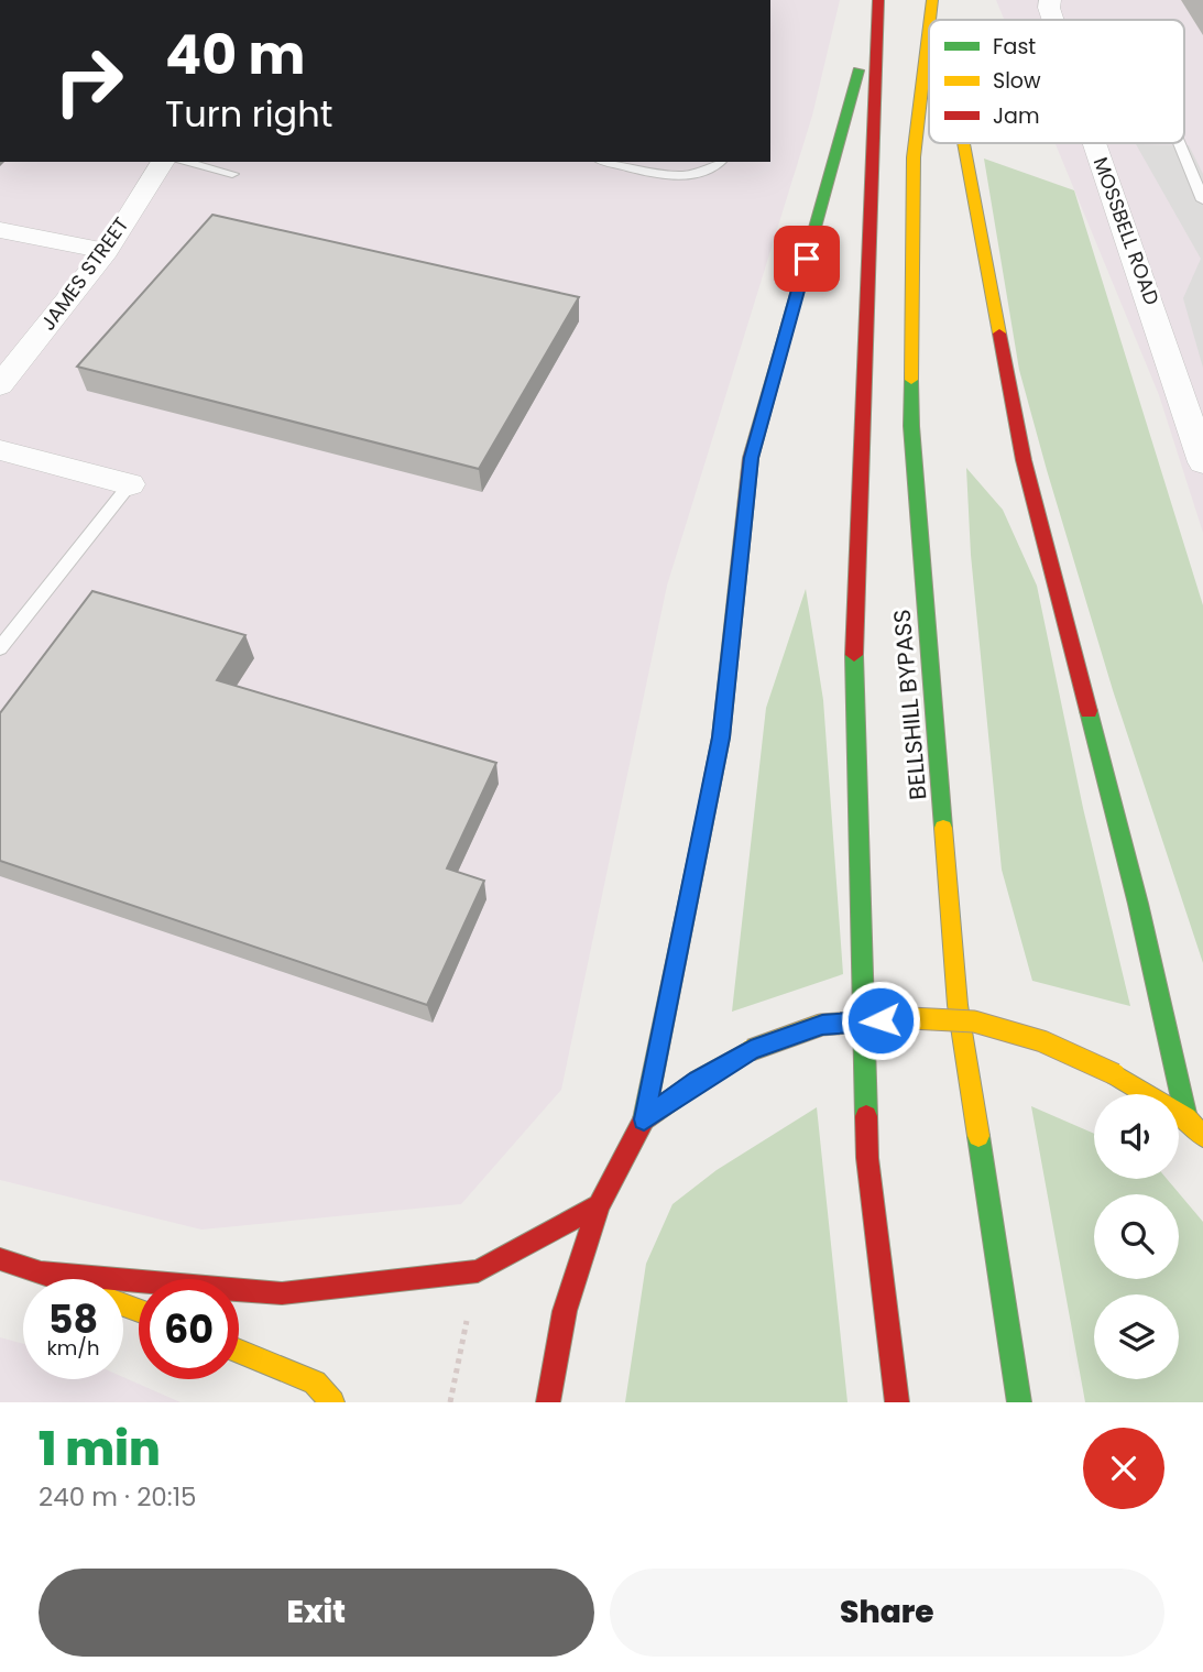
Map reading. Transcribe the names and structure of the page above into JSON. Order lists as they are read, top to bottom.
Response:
{
  "streets": {
    "main road": ["BELLSHILL BYPASS"],
    "street": ["MOSSBELL ROAD", "JAMES STREET"]
  },
  "legend": ["Fast", "Slow", "Jam"],
  "page": {
    "turn": ["40 m", "Turn right"],
    "speed": "58 km/h",
    "limit": "60",
    "heading": ["1 min", "240 m · 20:15"],
    "buttons": ["Exit", "Share"]
  }
}
